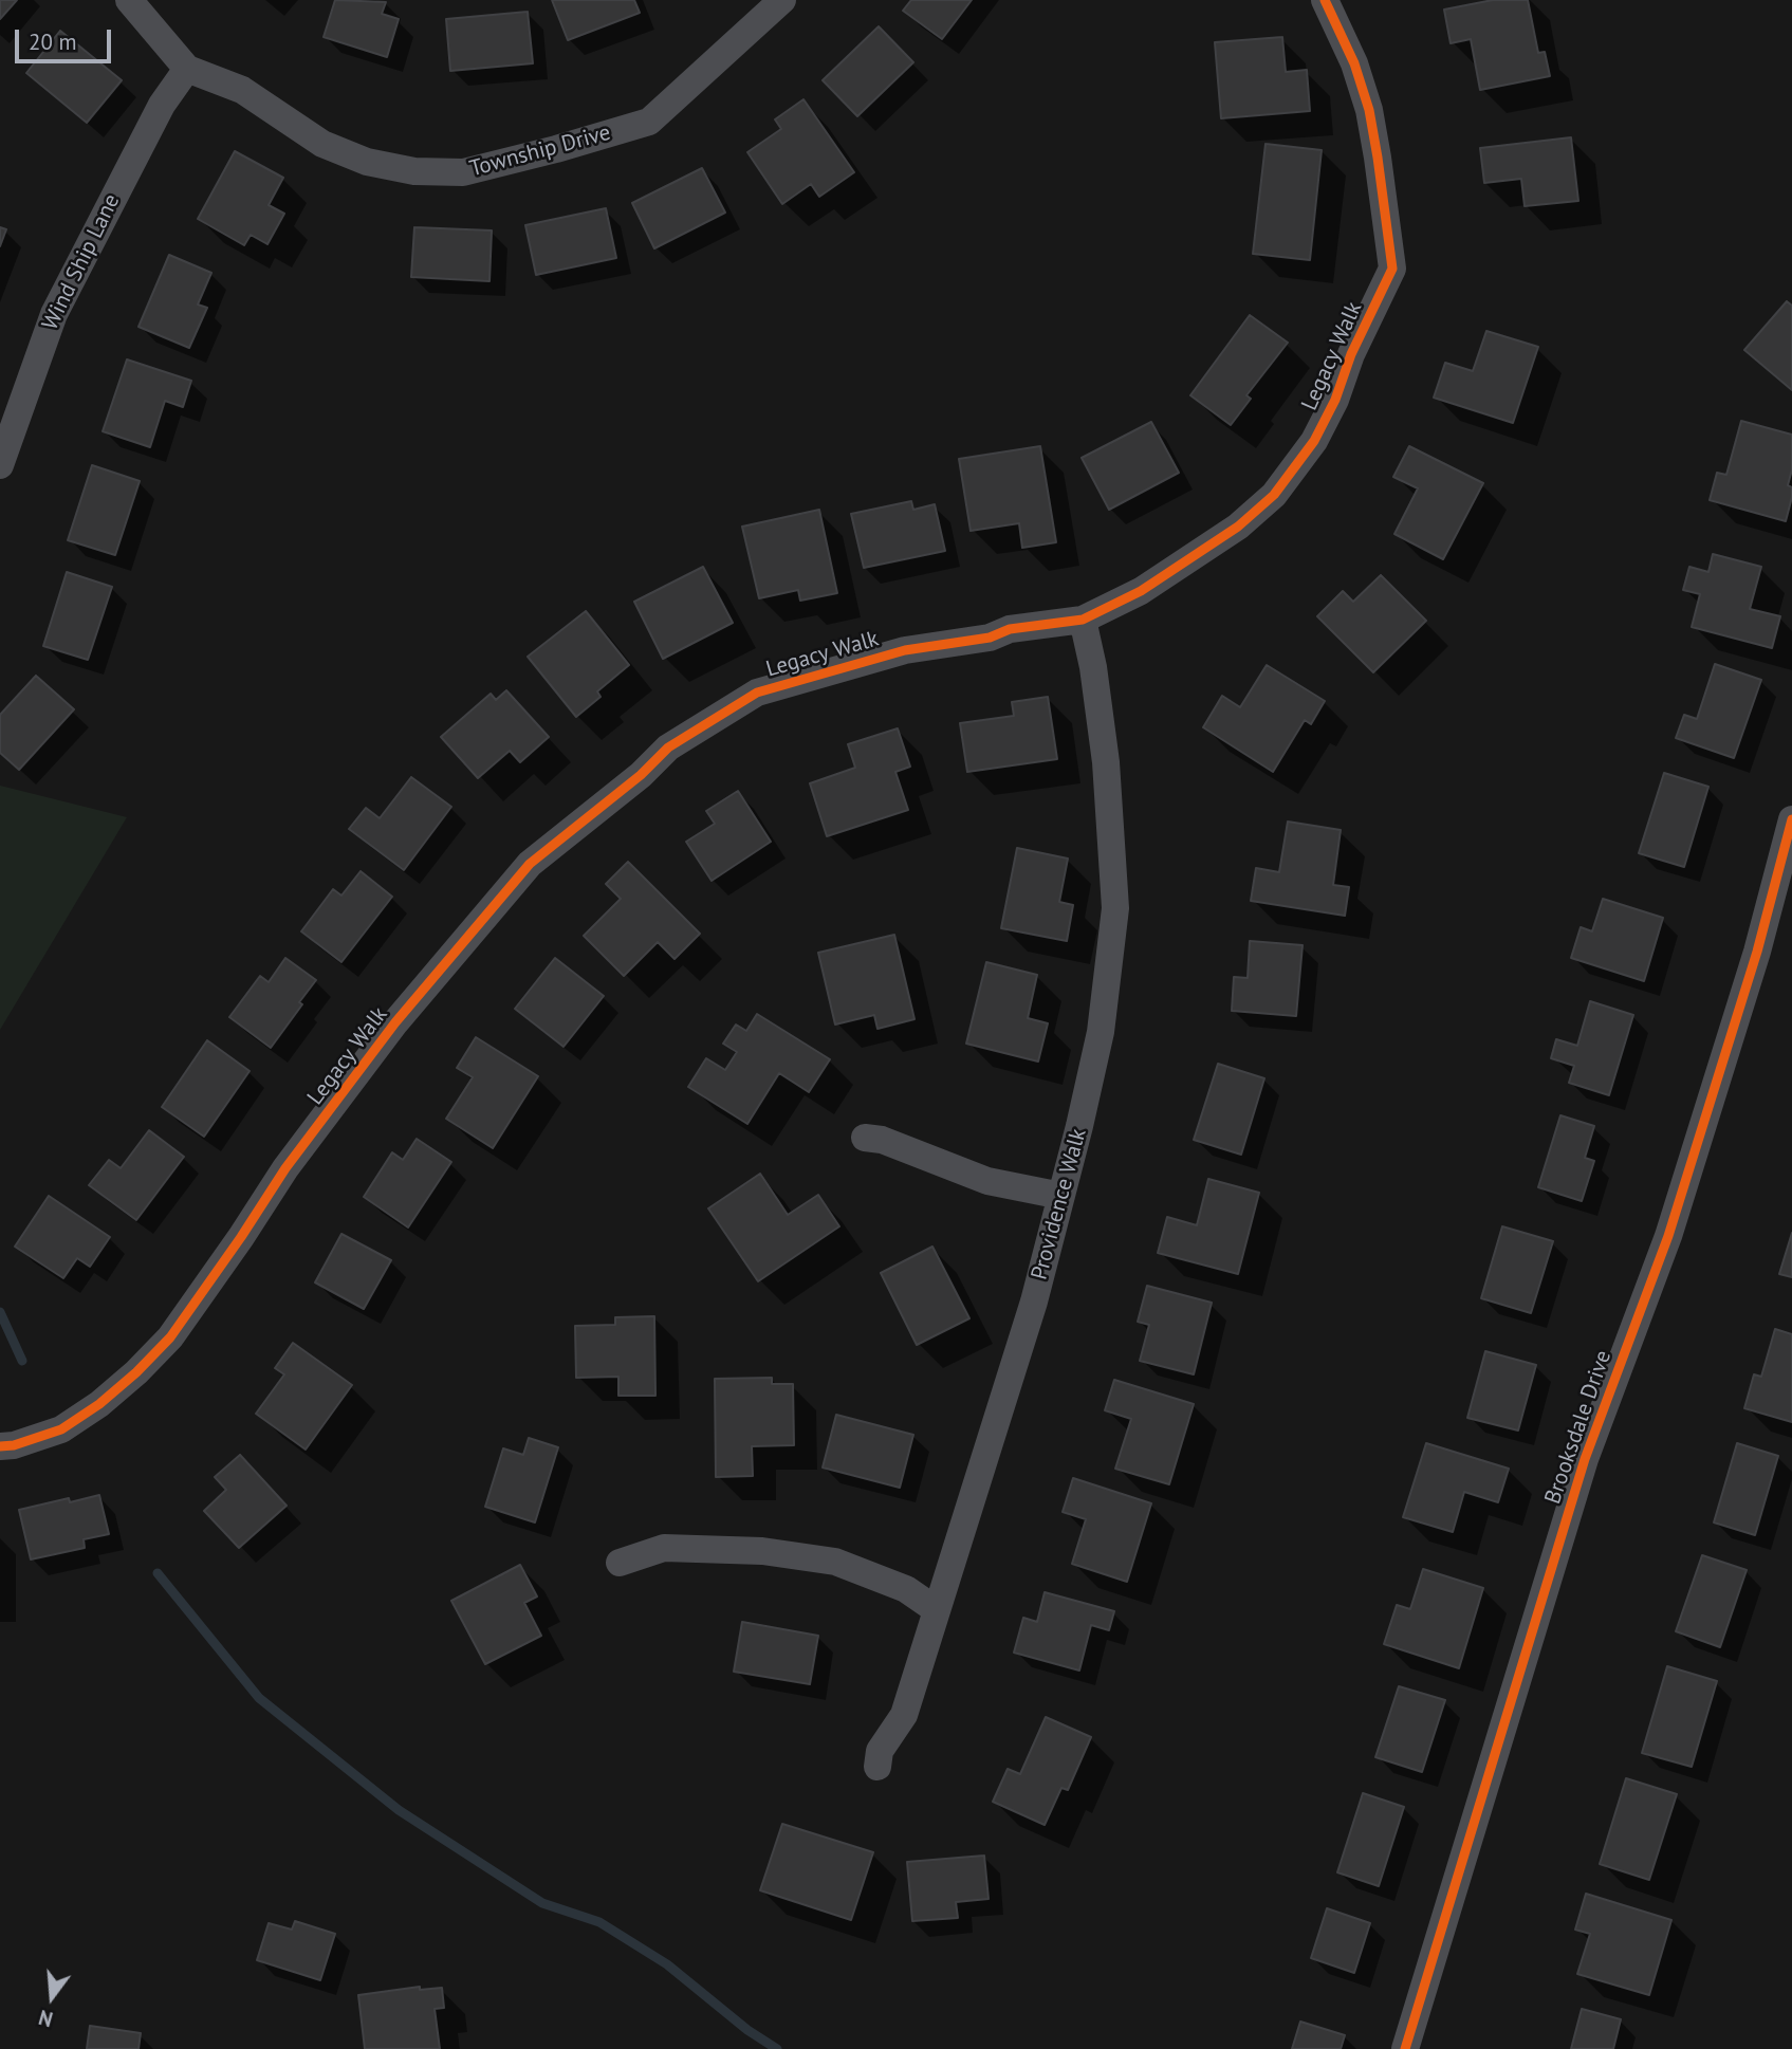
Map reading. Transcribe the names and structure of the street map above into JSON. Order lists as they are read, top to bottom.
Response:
{
  "streets": {
    "street": [
      "Township Drive",
      "Wind Ship Lane",
      "Legacy Walk",
      "Providence Walk",
      "Brooksdale Drive"
    ]
  },
  "crossings": [
    ["Township Drive", "Wind Ship Lane"],
    ["Legacy Walk", "Providence Walk"]
  ],
  "scale_bar": "20 m",
  "north": "bottom"
}
